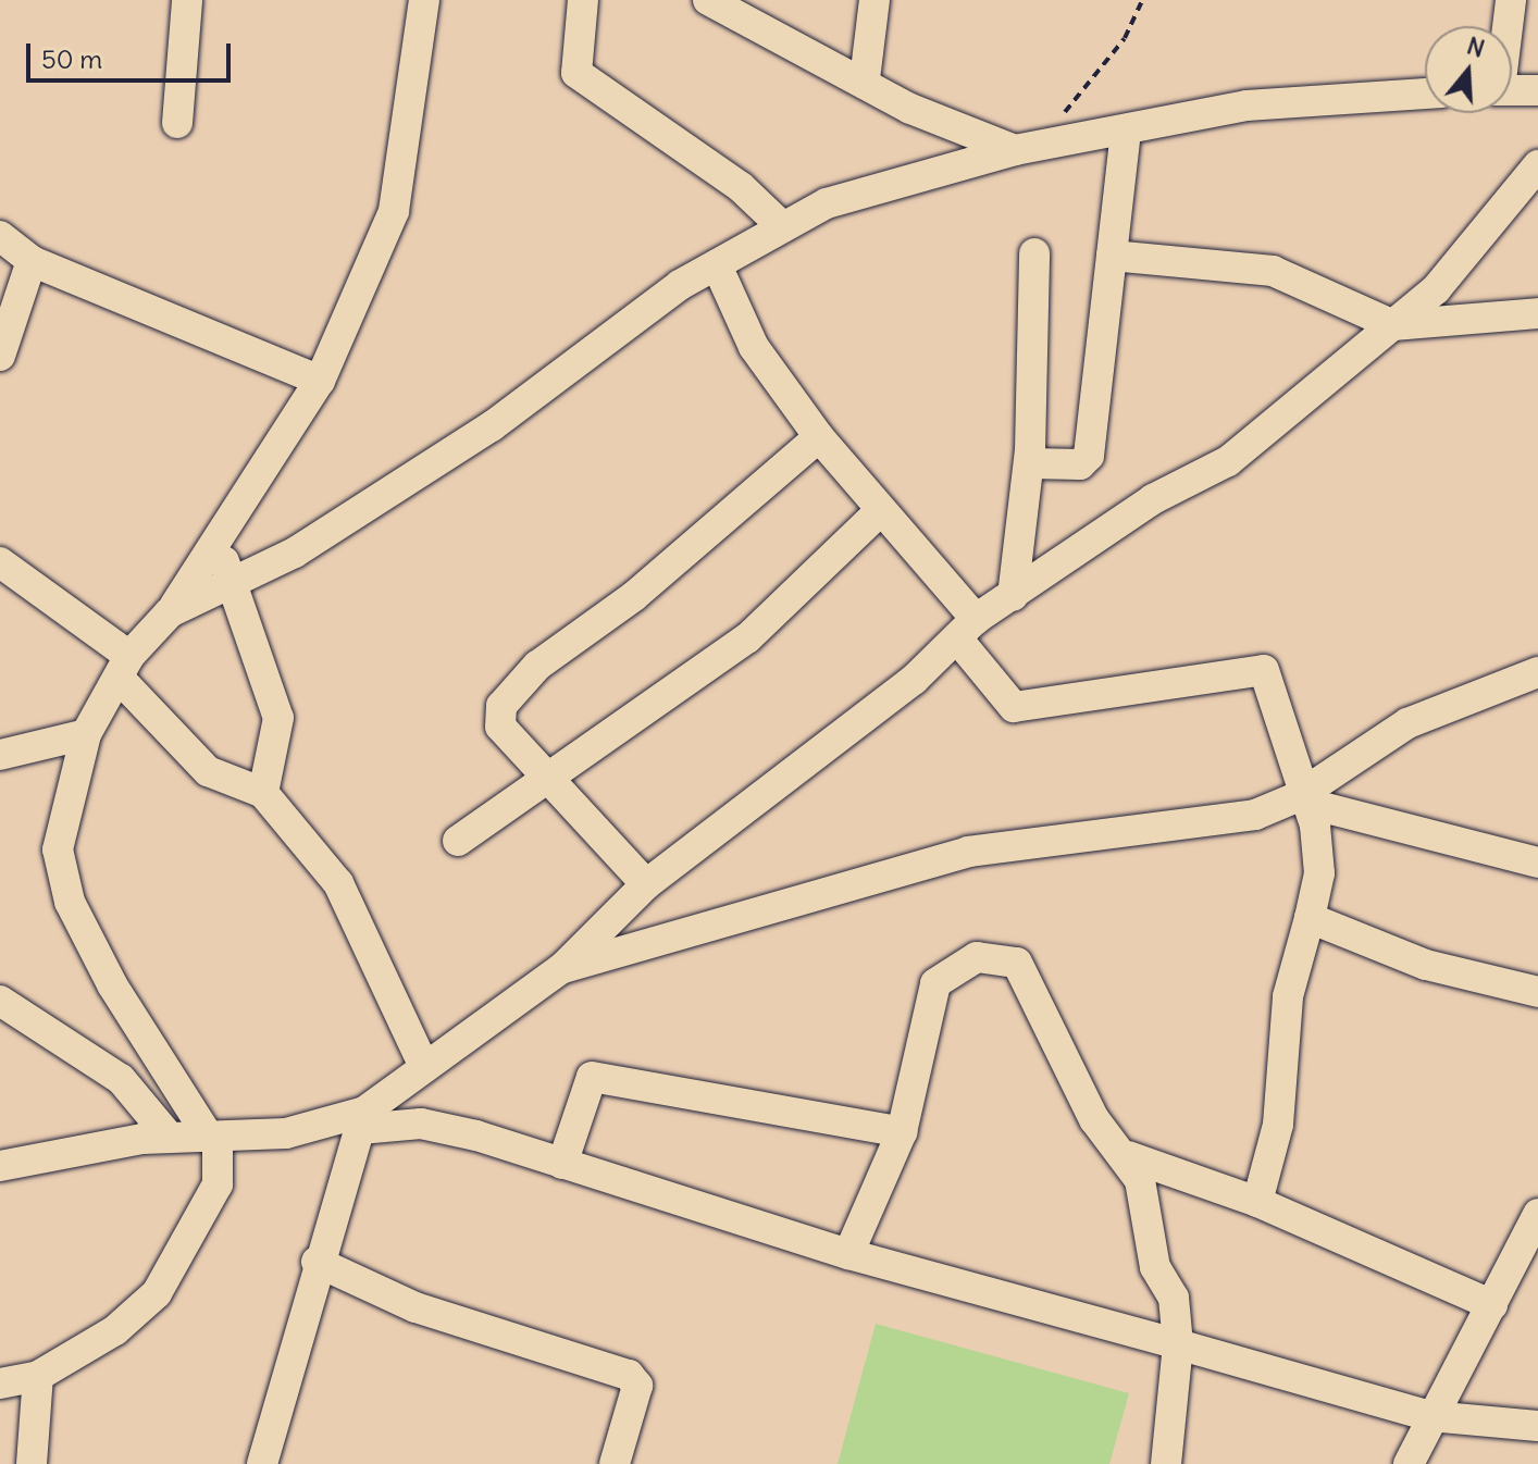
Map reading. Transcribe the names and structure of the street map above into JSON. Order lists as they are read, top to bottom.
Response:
{
  "scale_bar": "50 m",
  "north": "top"
}
